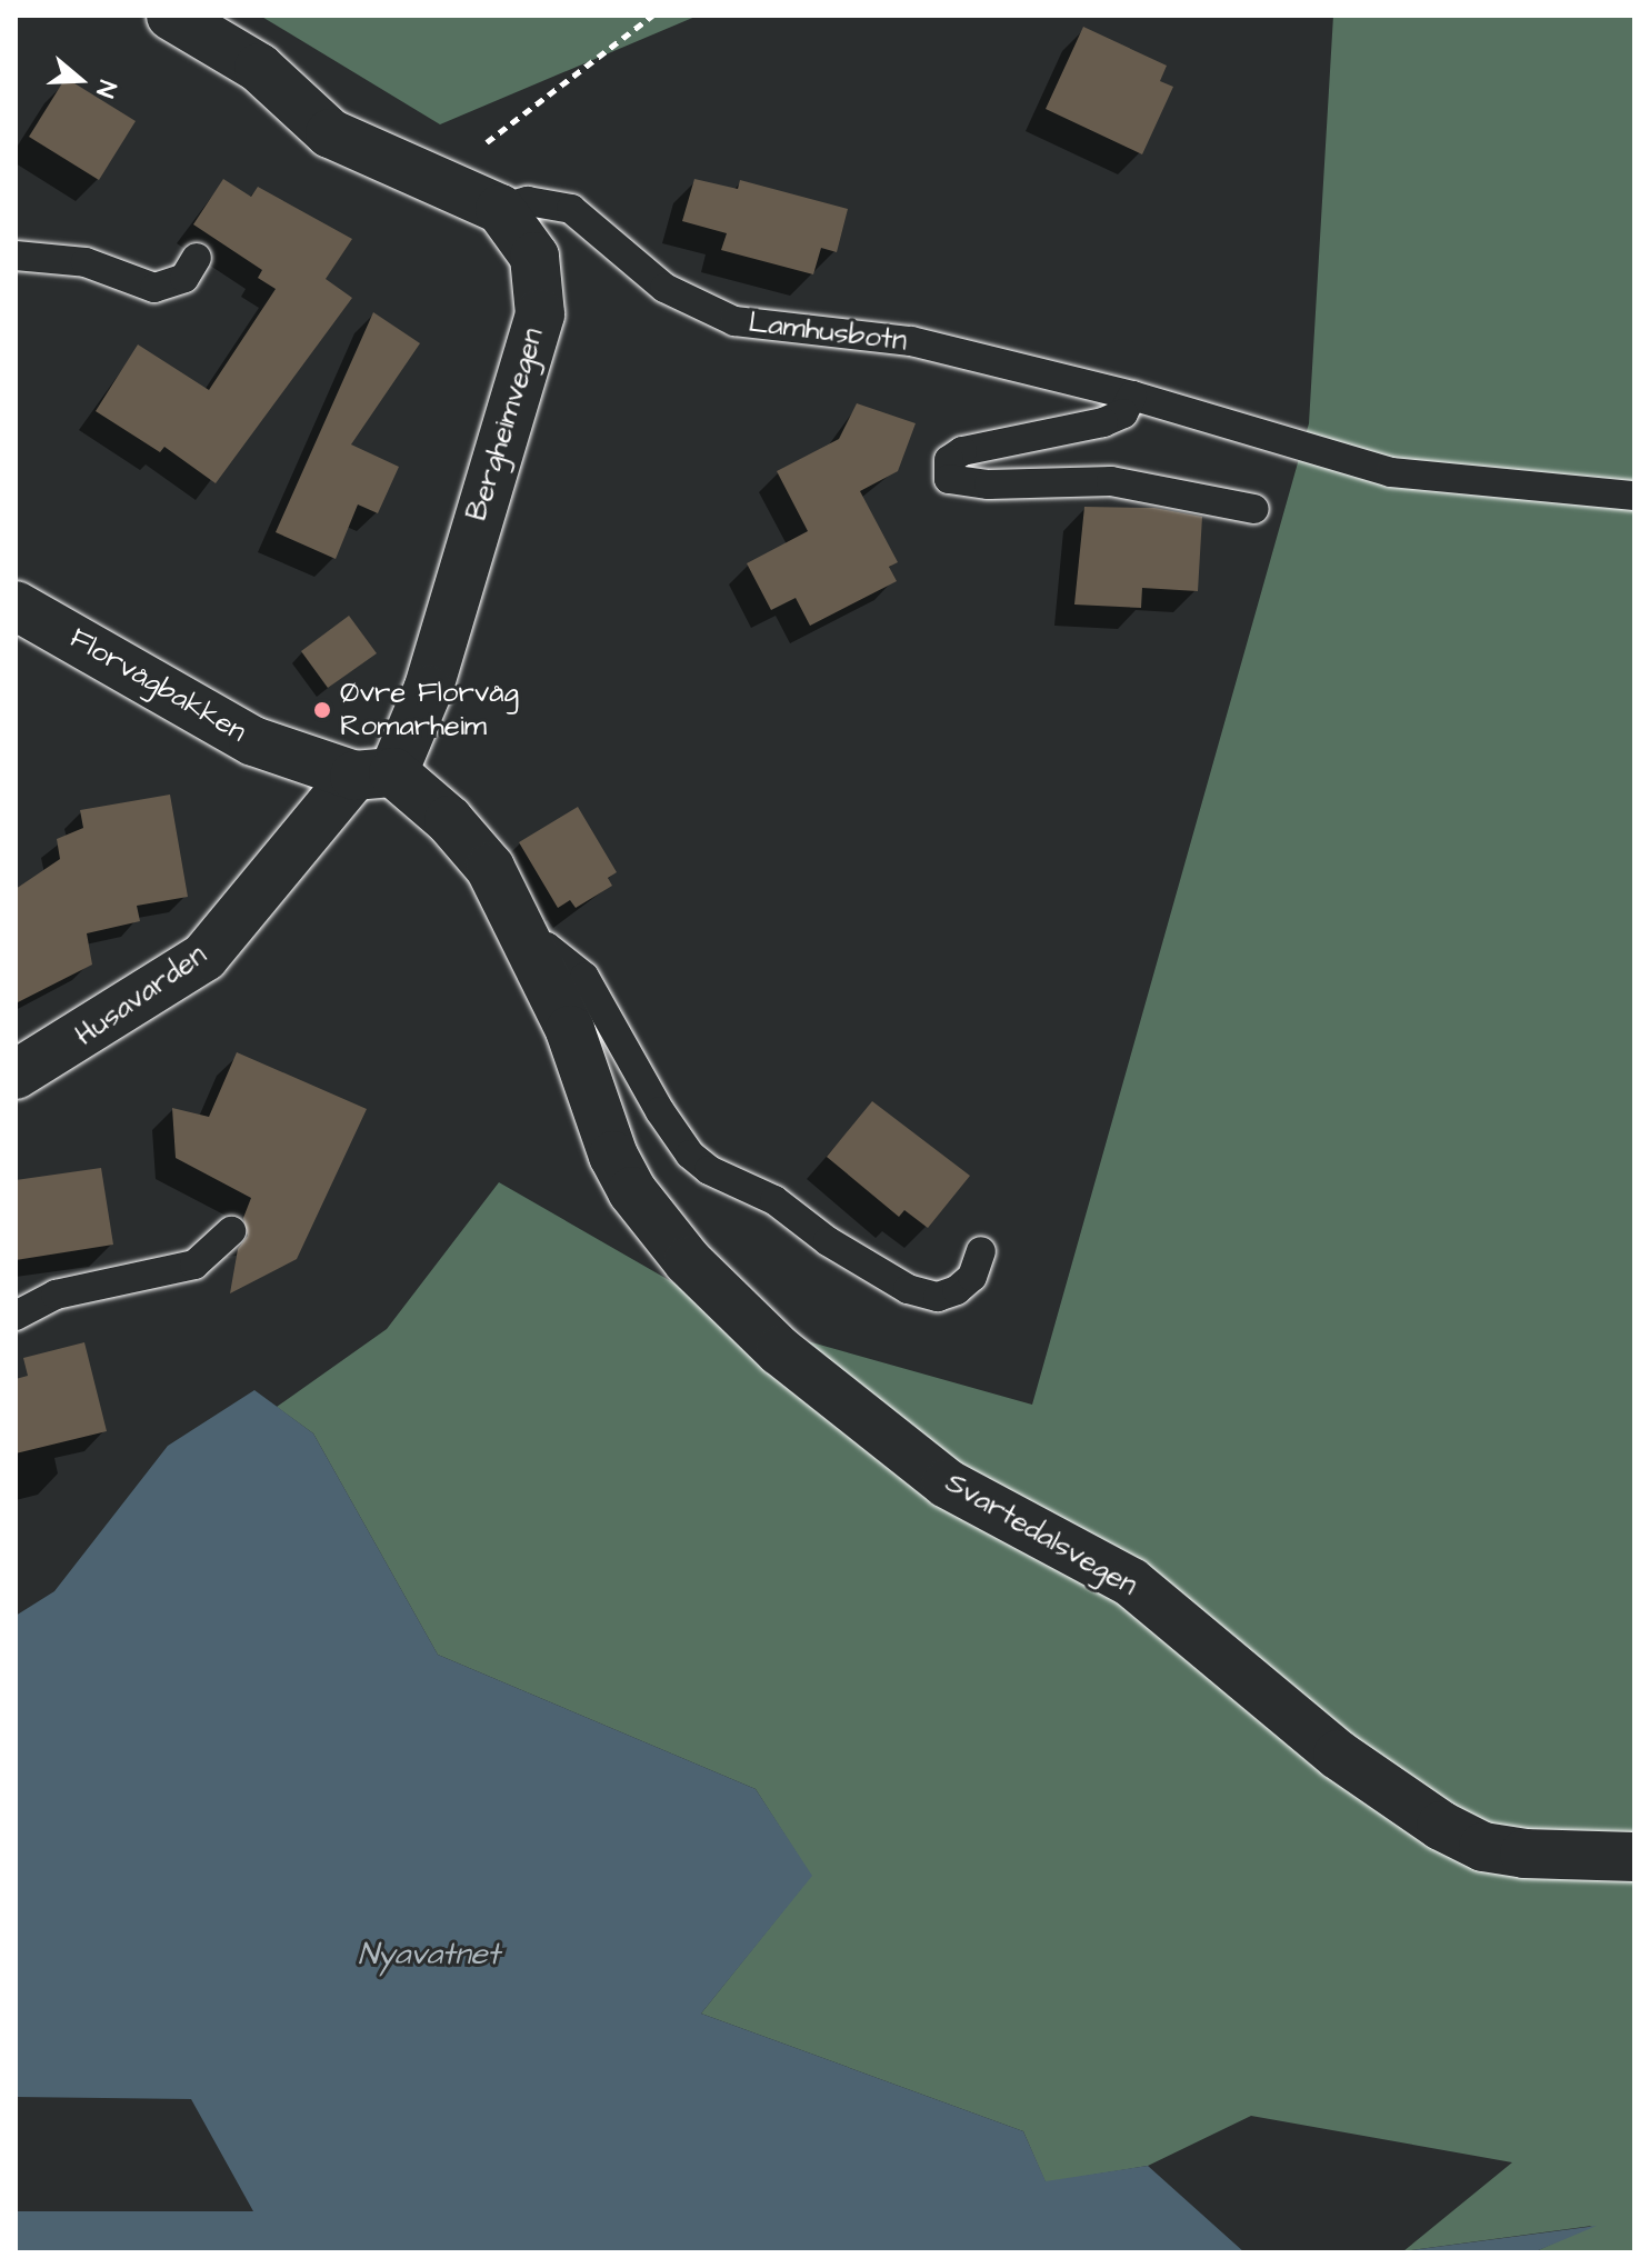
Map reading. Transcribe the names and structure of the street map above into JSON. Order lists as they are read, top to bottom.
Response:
{
  "streets": {
    "street": [
      "Bergheimvegen",
      "Florvågbakken",
      "Husavarden",
      "Svartedalsvegen"
    ],
    "lane": ["Lamhusbotn"]
  },
  "crossings": [
    ["Lamhusbotn", "Bergheimvegen"],
    ["Bergheimvegen", "Florvågbakken"],
    ["Bergheimvegen", "Husavarden"],
    ["Bergheimvegen", "Svartedalsvegen"],
    ["Florvågbakken", "Husavarden"],
    ["Florvågbakken", "Svartedalsvegen"],
    ["Husavarden", "Svartedalsvegen"]
  ],
  "water": ["Nyavatnet"],
  "places": ["Øvre Florvåg Romarheim"],
  "north": "right"
}
